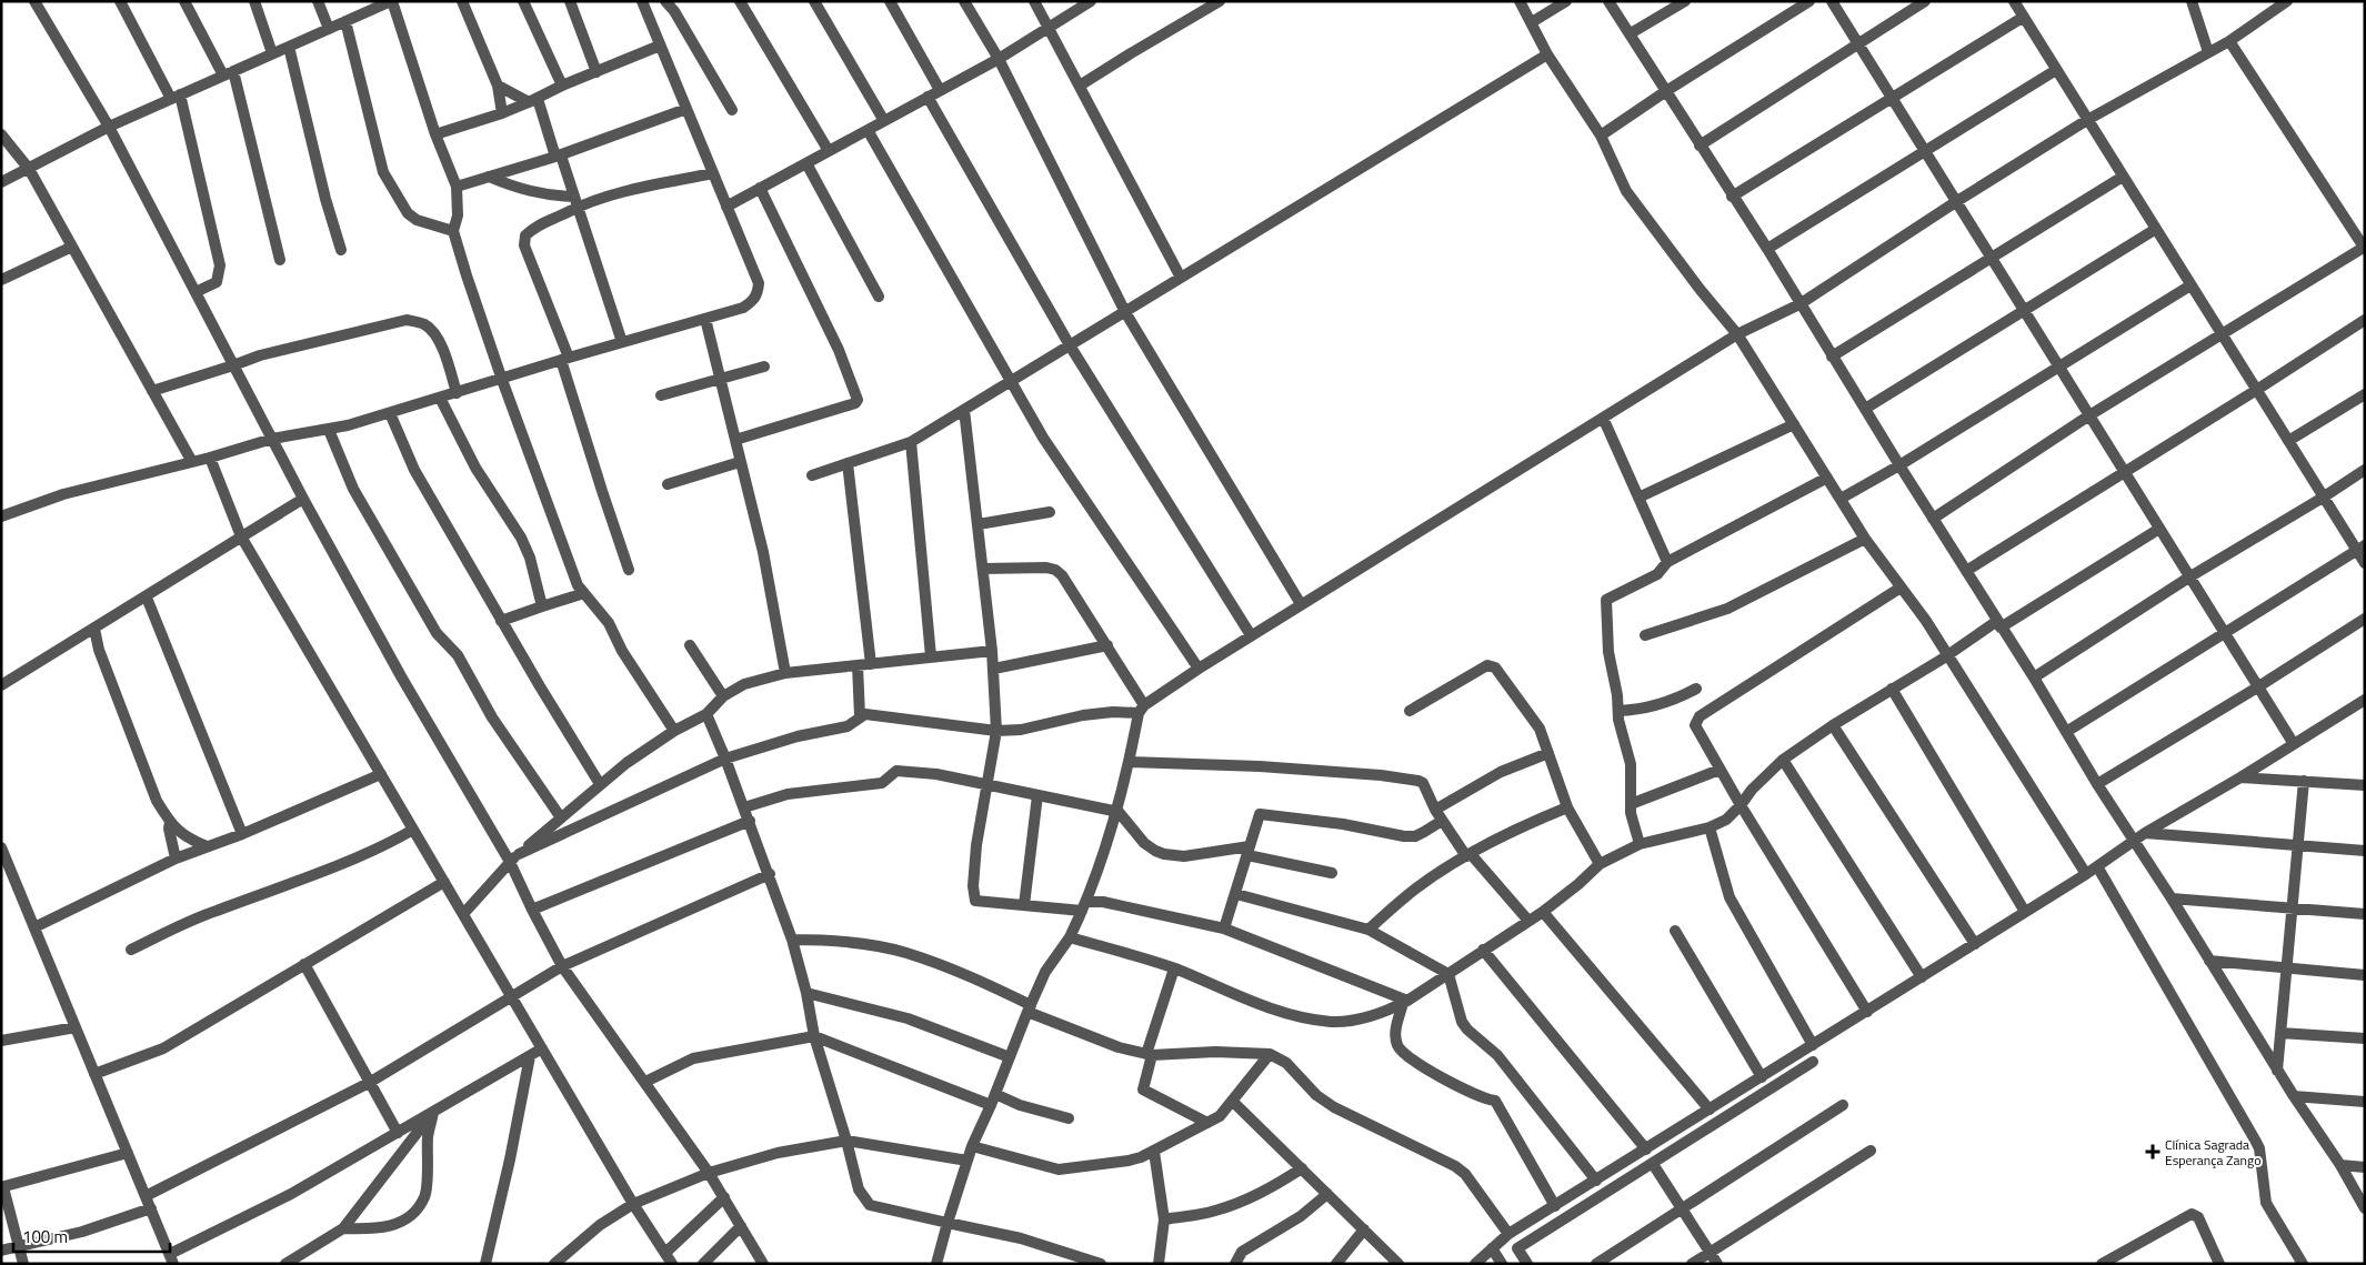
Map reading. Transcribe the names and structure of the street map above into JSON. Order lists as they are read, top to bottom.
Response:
{
  "places": {
    "health": ["Clínica Sagrada Esperança Zango"]
  },
  "scale_bar": "100 m"
}
